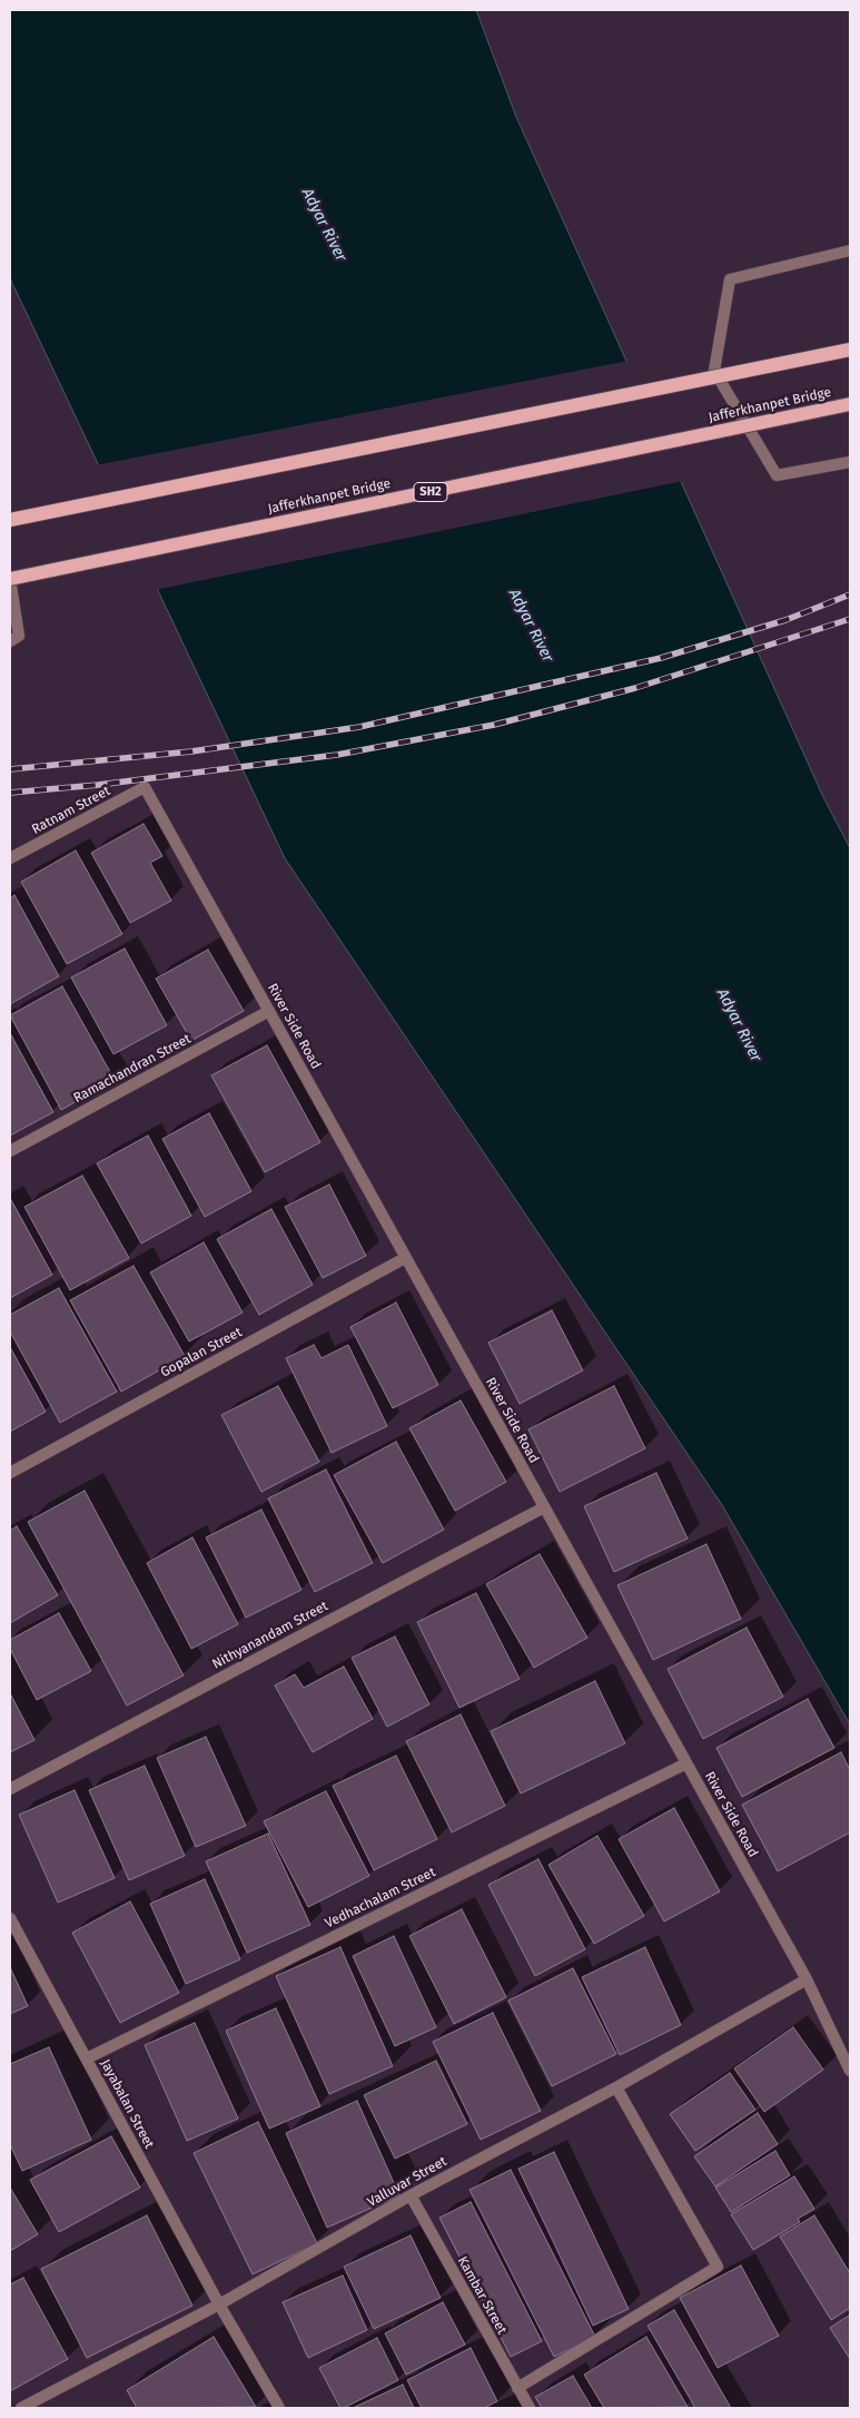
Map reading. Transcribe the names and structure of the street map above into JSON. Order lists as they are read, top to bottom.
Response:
{
  "streets": {
    "main road": ["Jafferkhanpet Bridge", "SH2"],
    "street": [
      "Ratnam Street",
      "River Side Road",
      "Ramachandran Street",
      "Gopalan Street",
      "Nithyanandam Street",
      "Vedhachalam Street",
      "Jayabalan Street",
      "Valluvar Street",
      "Kambar Street"
    ]
  },
  "crossings": [
    ["Ratnam Street", "River Side Road"],
    ["River Side Road", "Ramachandran Street"],
    ["River Side Road", "Gopalan Street"],
    ["River Side Road", "Nithyanandam Street"],
    ["River Side Road", "Vedhachalam Street"],
    ["River Side Road", "Valluvar Street"],
    ["Vedhachalam Street", "Jayabalan Street"],
    ["Jayabalan Street", "Valluvar Street"],
    ["Valluvar Street", "Kambar Street"]
  ],
  "water": ["Adyar River"]
}
